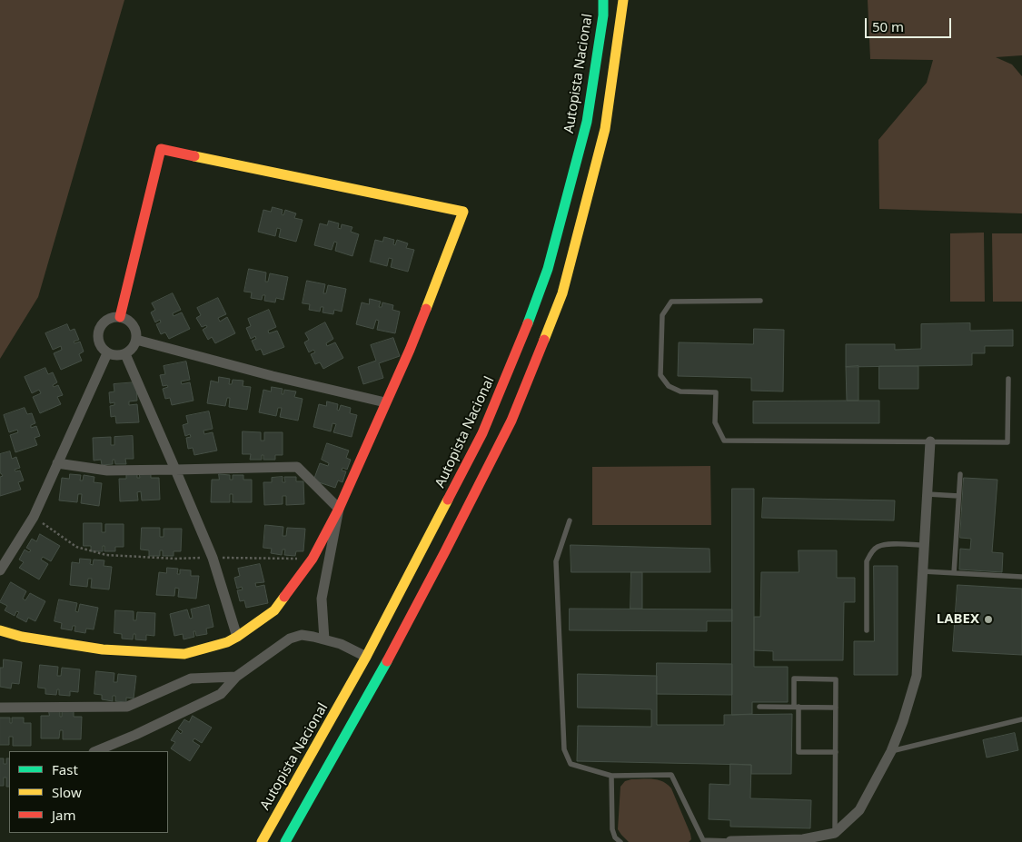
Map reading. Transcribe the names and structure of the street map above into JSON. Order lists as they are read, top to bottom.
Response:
{
  "streets": {
    "main road": ["Autopista Nacional"]
  },
  "places": ["LABEX"],
  "legend": ["Fast", "Slow", "Jam"],
  "scale_bar": "50 m"
}
